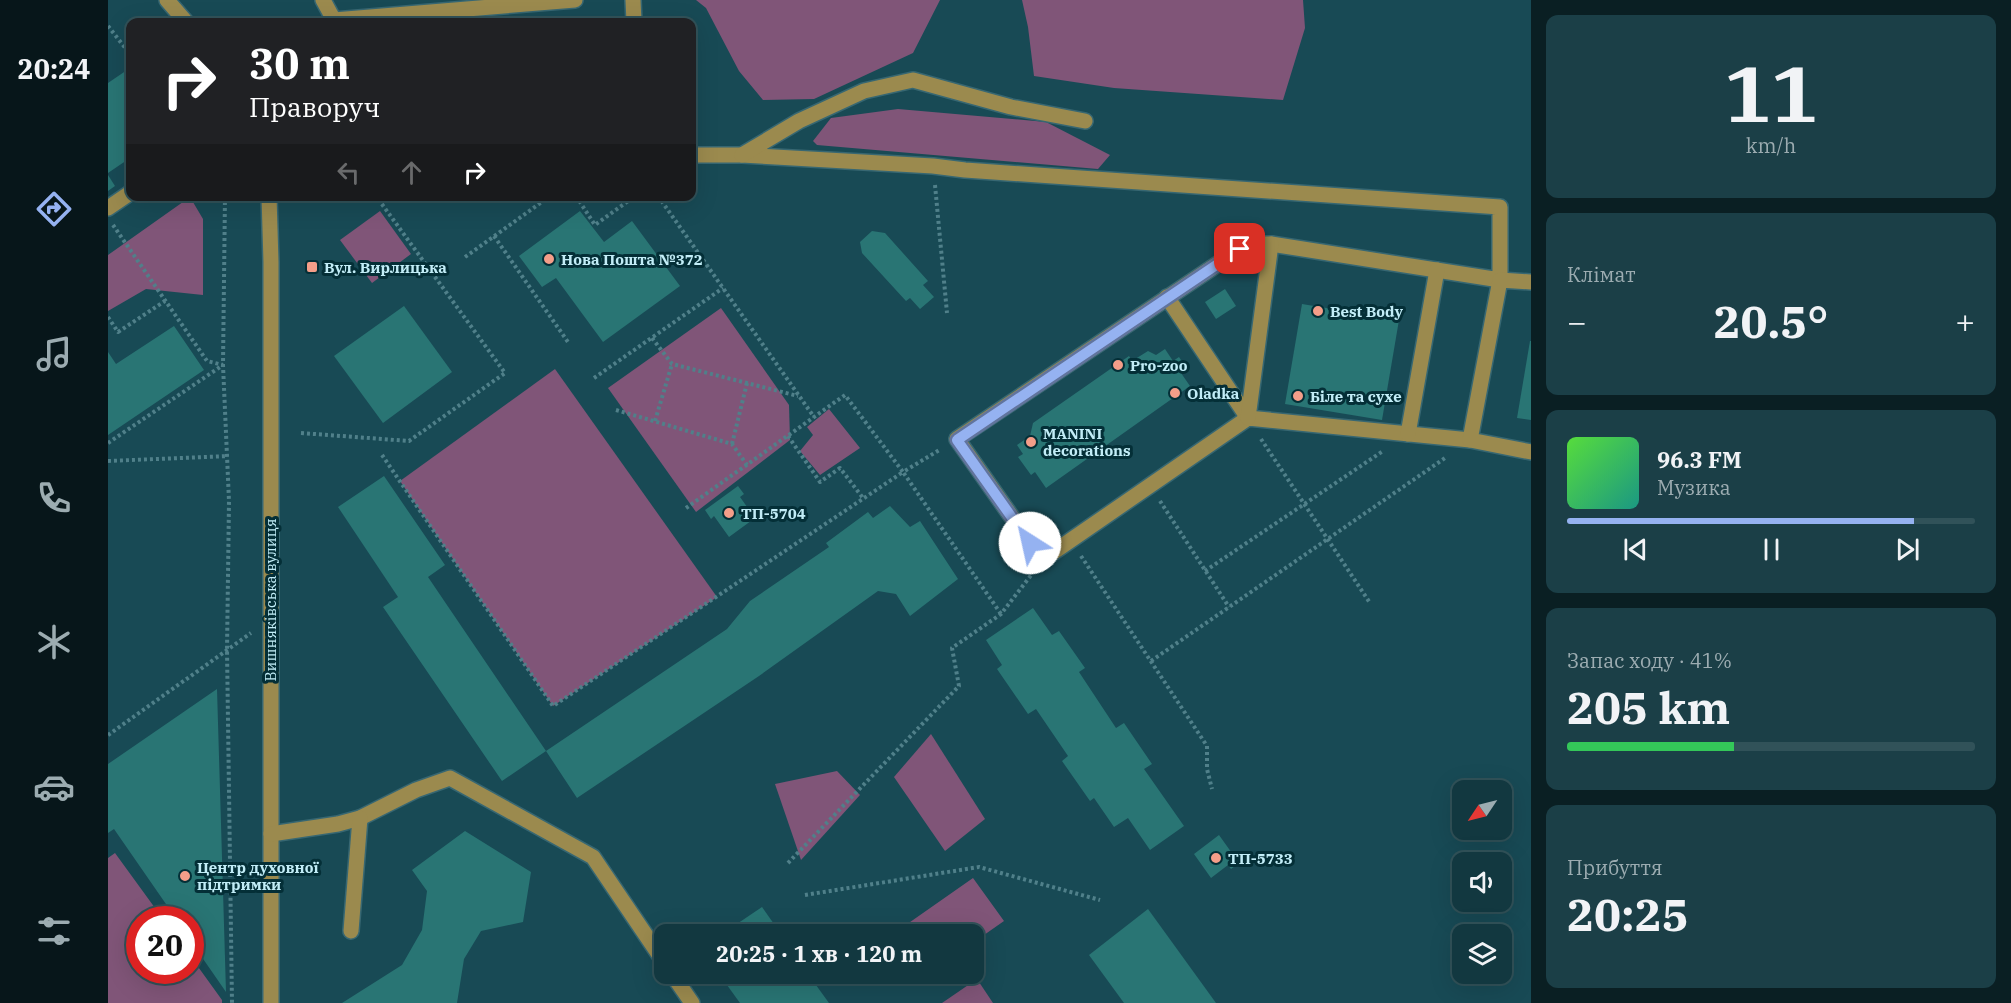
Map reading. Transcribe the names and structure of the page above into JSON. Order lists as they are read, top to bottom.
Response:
{
  "streets": {
    "street": ["Вишняківська вулиця"]
  },
  "places": {
    "other": [
      "Нова Пошта №372",
      "Best Body",
      "Pro-zoo",
      "Oladka",
      "Біле та сухе",
      "MANINI decorations",
      "ТП-5704",
      "ТП-5733",
      "Центр духовної підтримки"
    ],
    "transit": ["Вул. Вирлицька"]
  },
  "north": "bottom left",
  "page": {
    "tabs": "20:24",
    "tile": [
      ["11", "km/h"],
      "Клімат",
      ["Запас ходу · 41%", "205 km"],
      ["Прибуття", "20:25"]
    ],
    "turn": ["30 m", "Праворуч"],
    "heat": ["−", "20.5°", "+"],
    "song": ["96.3 FM", "Музика"],
    "limit": "20",
    "trip": "20:25 · 1 хв · 120 m"
  }
}
